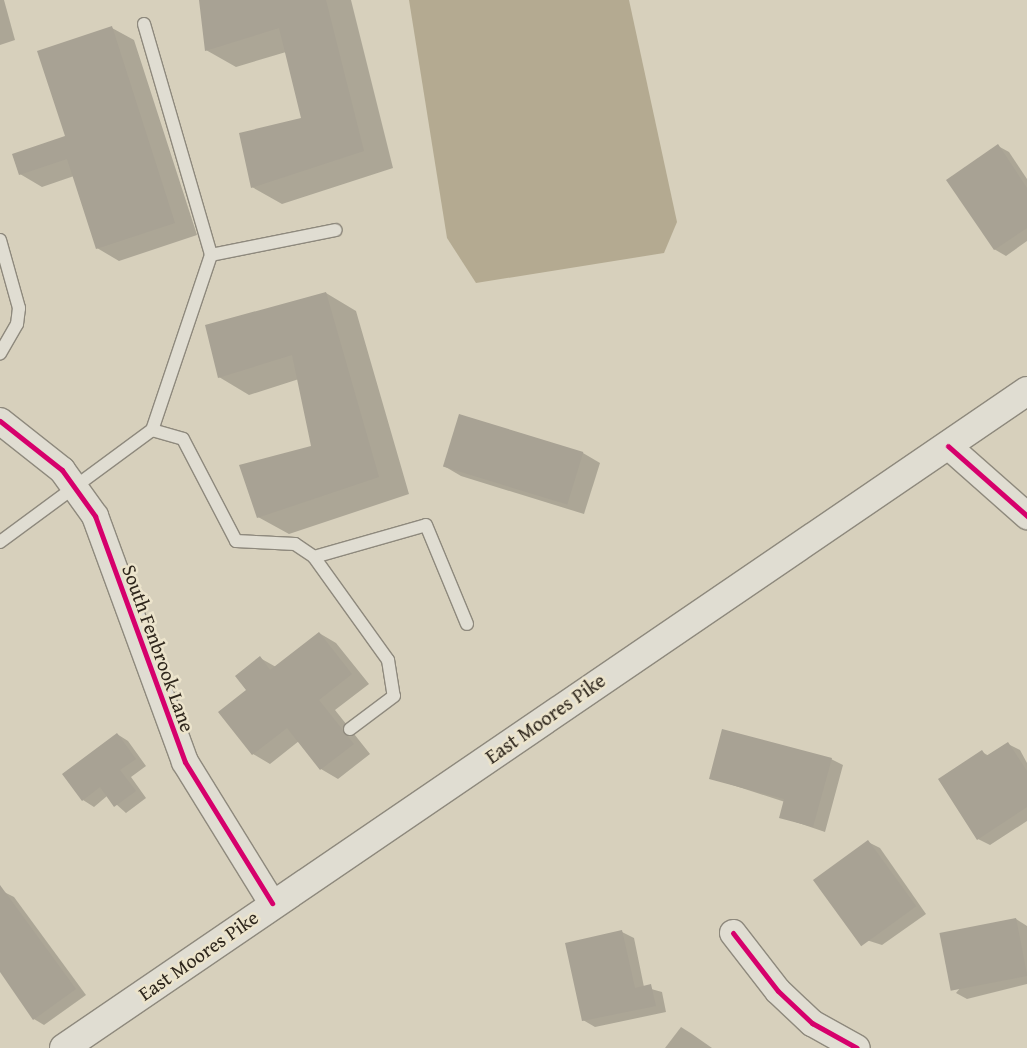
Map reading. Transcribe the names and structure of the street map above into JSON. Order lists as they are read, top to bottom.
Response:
{
  "streets": {
    "main road": ["East Moores Pike"],
    "street": ["South Fenbrook Lane"]
  },
  "crossings": [
    ["South Fenbrook Lane", "East Moores Pike"]
  ]
}
